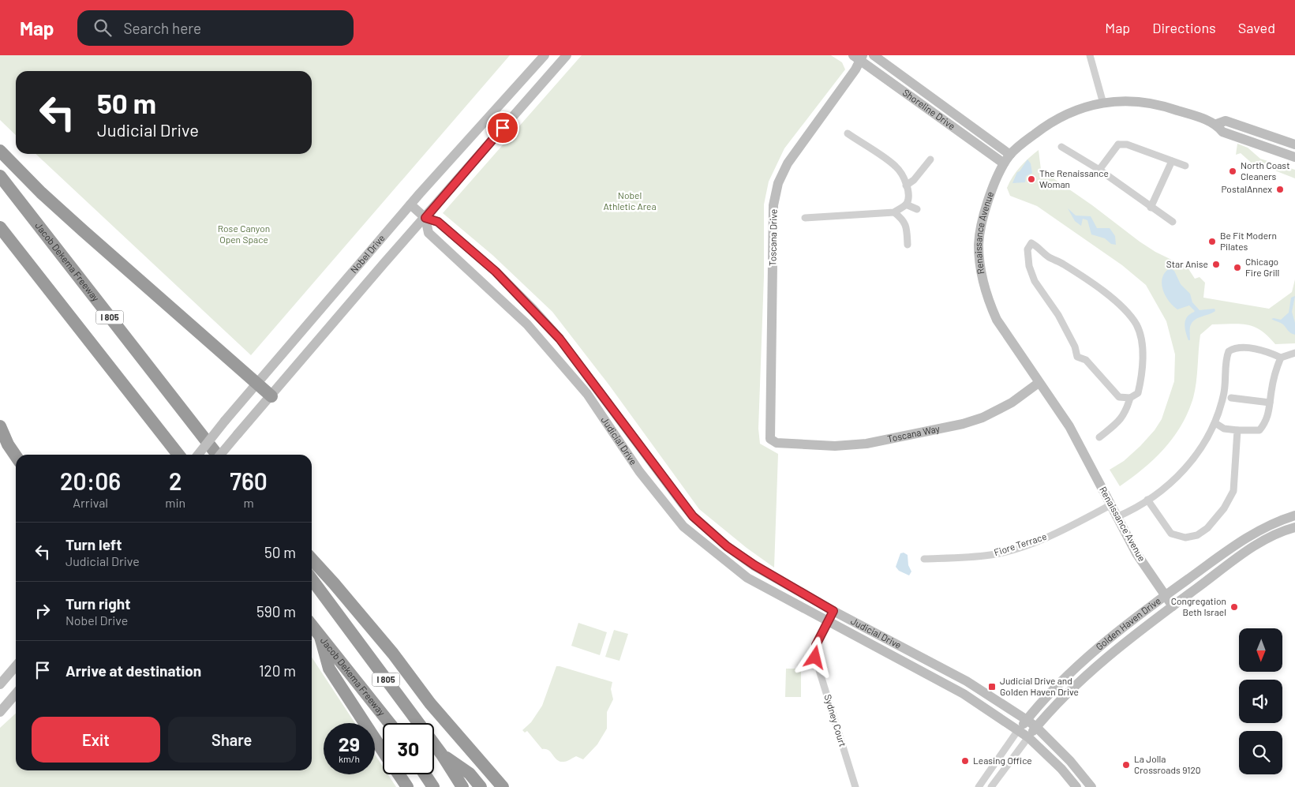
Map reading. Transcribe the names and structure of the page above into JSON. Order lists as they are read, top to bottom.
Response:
{
  "streets": {
    "highway": ["Jacob Dekema Freeway", "I 805"],
    "street": [
      "Shoreline Drive",
      "Renaissance Avenue",
      "Toscana Drive",
      "Nobel Drive",
      "Toscana Way",
      "Judicial Drive",
      "Fiore Terrace",
      "Golden Haven Drive",
      "Sydney Court"
    ]
  },
  "crossings": [
    ["Shoreline Drive", "Renaissance Avenue"],
    ["Shoreline Drive", "Toscana Drive"],
    ["Renaissance Avenue", "Toscana Way"],
    ["Renaissance Avenue", "Fiore Terrace"],
    ["Renaissance Avenue", "Golden Haven Drive"],
    ["Toscana Drive", "Toscana Way"],
    ["Nobel Drive", "Judicial Drive"],
    ["Judicial Drive", "Golden Haven Drive"],
    ["Judicial Drive", "Sydney Court"]
  ],
  "parks": ["Nobel Athletic Area", "Rose Canyon Open Space"],
  "places": {
    "other": [
      "North Coast Cleaners",
      "The Renaissance Woman",
      "PostalAnnex",
      "Be Fit Modern Pilates",
      "Star Anise",
      "Chicago Fire Grill",
      "Congregation Beth Israel",
      "Leasing Office",
      "La Jolla Crossroads 9120"
    ],
    "transit": ["Judicial Drive and Golden Haven Drive"]
  },
  "north": "bottom",
  "page": {
    "header": "Map",
    "search": "Search here",
    "nav": ["Map", "Directions", "Saved"],
    "turn": ["50 m", "Judicial Drive"],
    "eta": [
      "20:06",
      "Arrival",
      "2",
      "min",
      "760",
      "m"
    ],
    "list": [
      {
        "name": "Turn left",
        "note": "Judicial Drive",
        "value": "50 m"
      },
      {
        "name": "Turn right",
        "note": "Nobel Drive",
        "value": "590 m"
      },
      {
        "name": "Arrive at destination",
        "value": "120 m"
      }
    ],
    "buttons": ["Exit", "Share"],
    "speed": "29 km/h",
    "limit": "30"
  }
}
